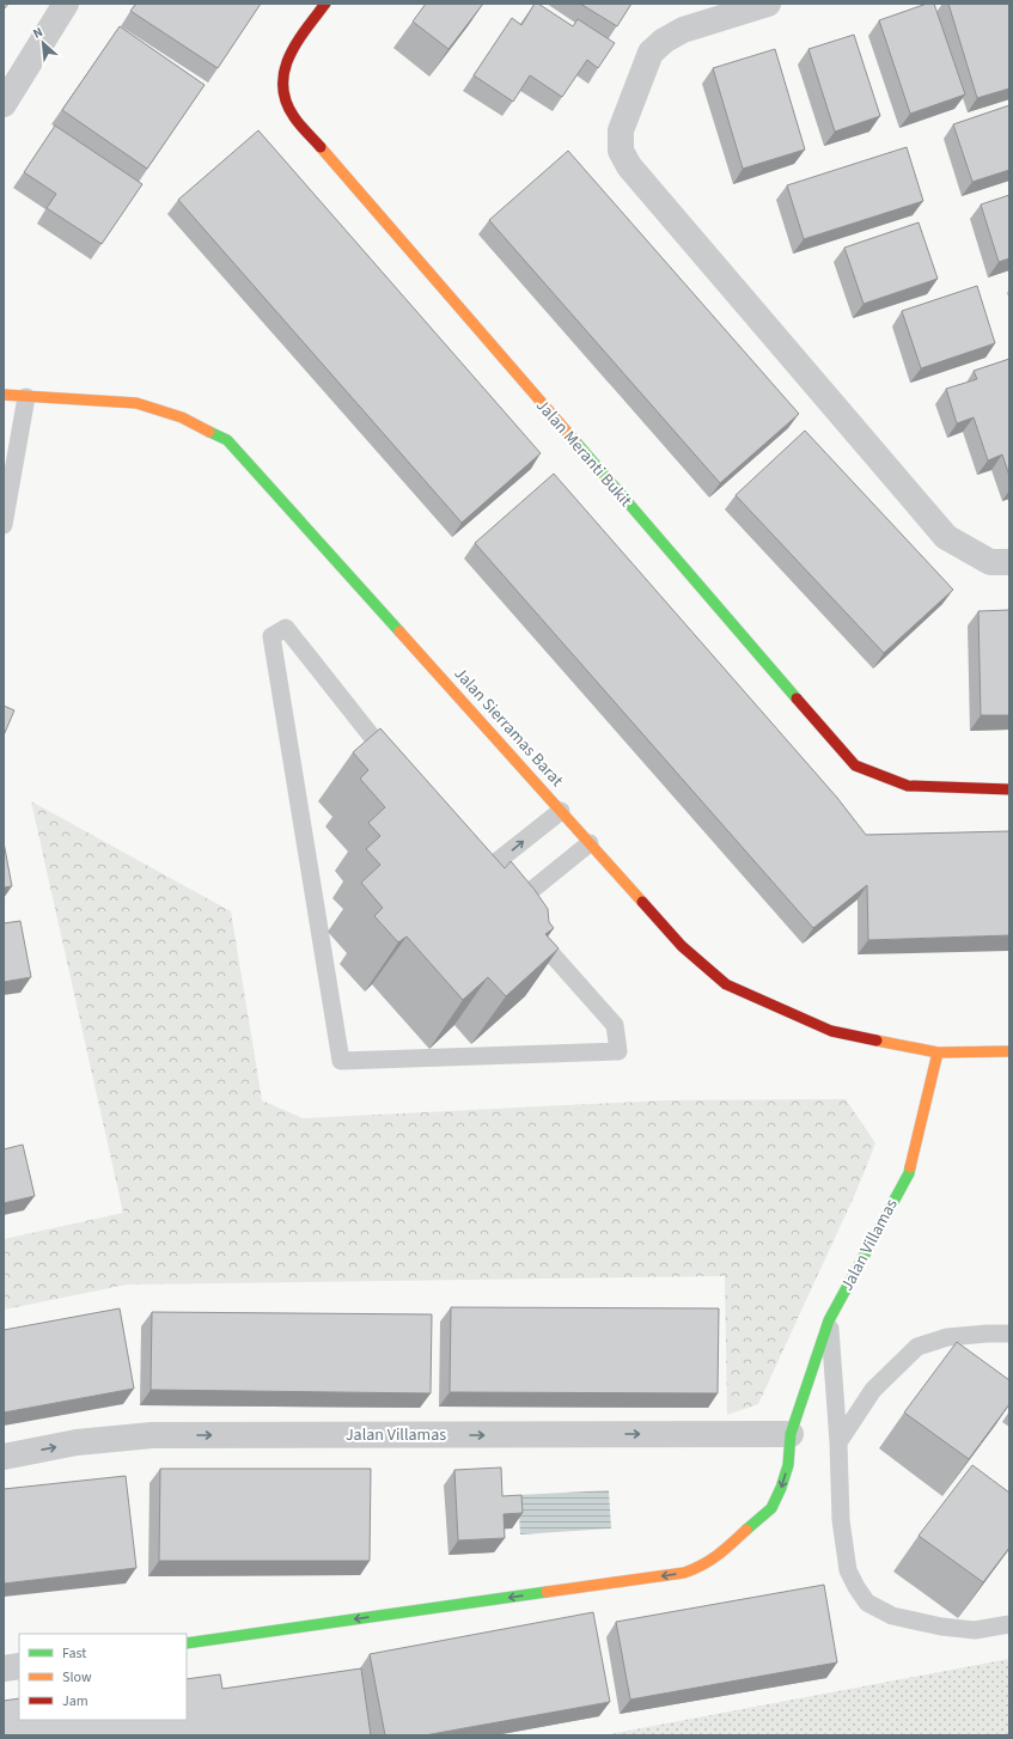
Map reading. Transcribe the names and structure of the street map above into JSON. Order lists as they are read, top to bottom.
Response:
{
  "streets": {
    "street": ["Jalan Meranti Bukit", "Jalan Sierramas Barat", "Jalan Villamas"]
  },
  "crossings": [
    ["Jalan Sierramas Barat", "Jalan Villamas"]
  ],
  "legend": ["Fast", "Slow", "Jam"],
  "north": "top left"
}
